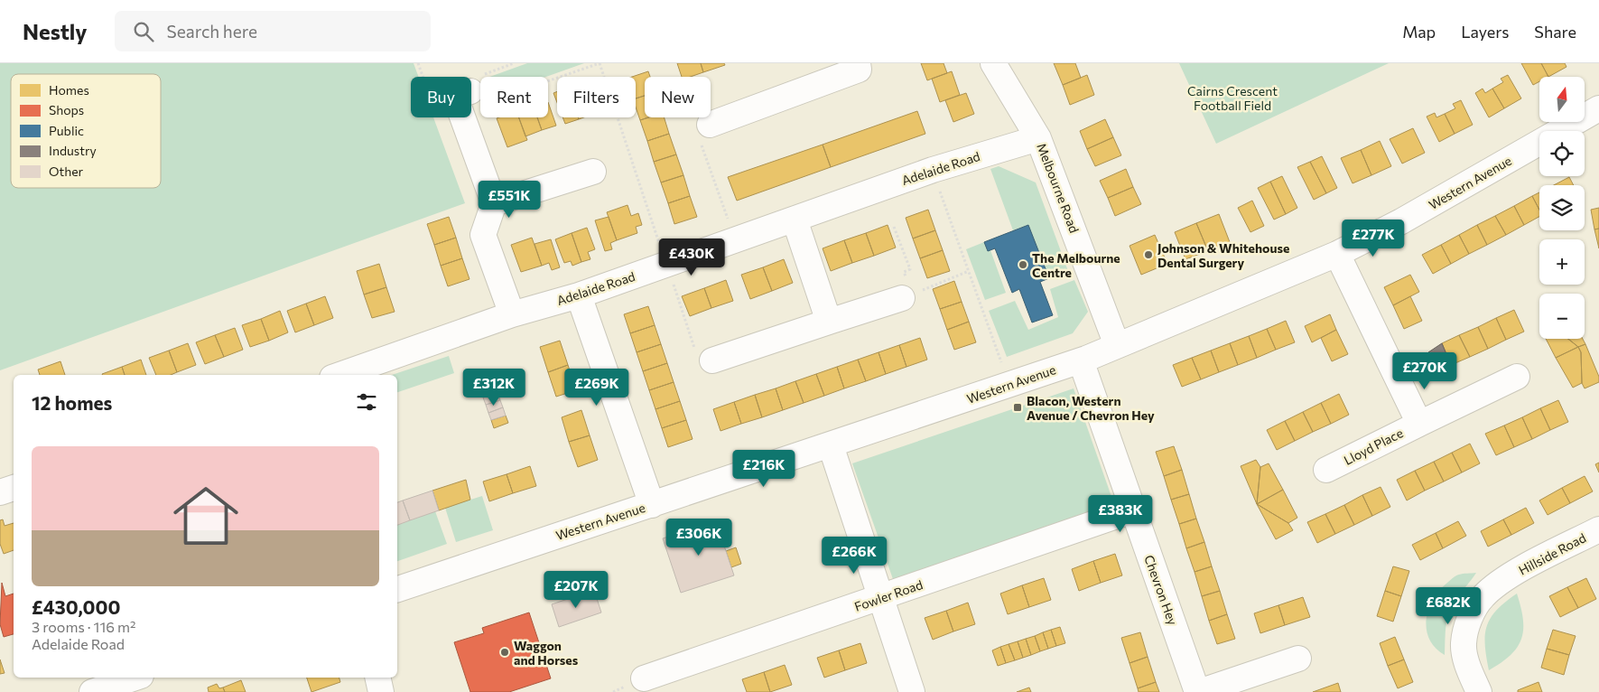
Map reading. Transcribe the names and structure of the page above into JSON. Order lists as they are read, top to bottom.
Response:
{
  "streets": {
    "street": [
      "Adelaide Road",
      "Western Avenue",
      "Melbourne Road",
      "Lloyd Place",
      "Hillside Road",
      "Chevron Hey",
      "Fowler Road"
    ]
  },
  "crossings": [
    ["Adelaide Road", "Melbourne Road"],
    ["Western Avenue", "Melbourne Road"],
    ["Western Avenue", "Chevron Hey"],
    ["Chevron Hey", "Fowler Road"]
  ],
  "parks": ["Cairns Crescent Football Field"],
  "places": {
    "other": ["Johnson & Whitehouse Dental Surgery", "The Melbourne Centre", "Waggon and Horses"],
    "transit": ["Blacon, Western Avenue / Chevron Hey"]
  },
  "legend": [
    "Homes",
    "Shops",
    "Public",
    "Industry",
    "Other"
  ],
  "north": "top",
  "page": {
    "header": "Nestly",
    "search": "Search here",
    "nav": ["Map", "Layers", "Share"],
    "map_buttons": ["+", "−"],
    "chip": [
      "Buy",
      "Rent",
      "Filters",
      "New"
    ],
    "price": [
      "£551K",
      "£277K",
      "£430K",
      "£270K",
      "£312K",
      "£269K",
      "£216K",
      "£383K",
      "£306K",
      "£266K",
      "£207K",
      "£682K"
    ],
    "heading": "12 homes",
    "list": [
      {
        "name": "£430,000",
        "note": "3 rooms · 116 m² · Adelaide Road"
      }
    ]
  }
}
